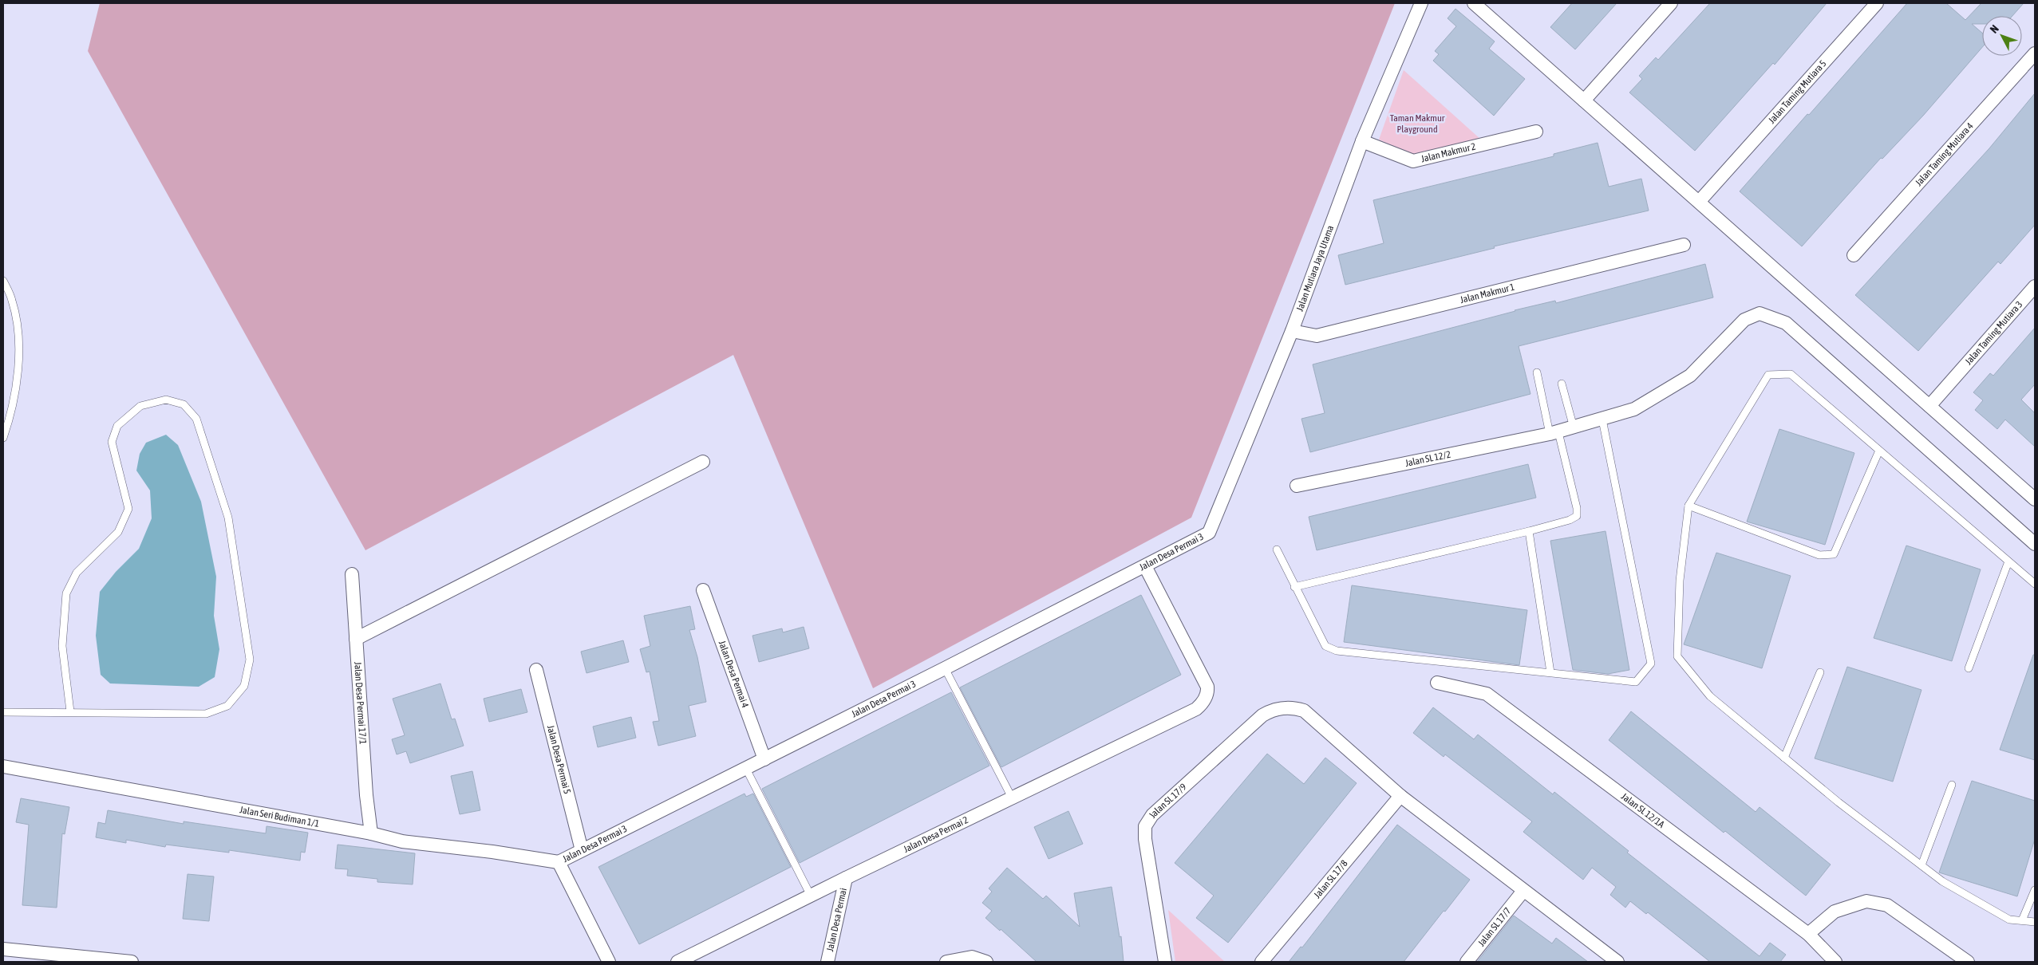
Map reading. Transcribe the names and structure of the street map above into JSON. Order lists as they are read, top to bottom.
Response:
{
  "streets": {
    "street": [
      "Jalan Taming Mutiara 5",
      "Jalan Makmur 2",
      "Jalan Taming Mutiara 4",
      "Jalan Mutiara Jaya Utama",
      "Jalan Makmur 1",
      "Jalan Taming Mutiara 3",
      "Jalan SL 12/2",
      "Jalan Desa Permai 3",
      "Jalan Desa Permai 4",
      "Jalan Desa Permai 17/1",
      "Jalan Desa Permai 5",
      "Jalan SL 17/9",
      "Jalan SL 12/1A",
      "Jalan Seri Budiman 1/1",
      "Jalan Desa Permai 2",
      "Jalan SL 17/8",
      "Jalan Desa Permai",
      "Jalan SL 17/7"
    ]
  },
  "crossings": [
    ["Jalan Makmur 2", "Jalan Mutiara Jaya Utama"],
    ["Jalan Mutiara Jaya Utama", "Jalan Makmur 1"],
    ["Jalan Mutiara Jaya Utama", "Jalan Desa Permai 3"],
    ["Jalan Desa Permai 3", "Jalan Desa Permai 4"],
    ["Jalan Desa Permai 3", "Jalan Desa Permai 5"],
    ["Jalan Desa Permai 3", "Jalan Seri Budiman 1/1"],
    ["Jalan Desa Permai 3", "Jalan Desa Permai 2"],
    ["Jalan Desa Permai 17/1", "Jalan Seri Budiman 1/1"],
    ["Jalan SL 17/9", "Jalan SL 17/8"],
    ["Jalan Desa Permai 2", "Jalan Desa Permai"]
  ],
  "parks": ["Taman Makmur Playground"],
  "north": "top left"
}
